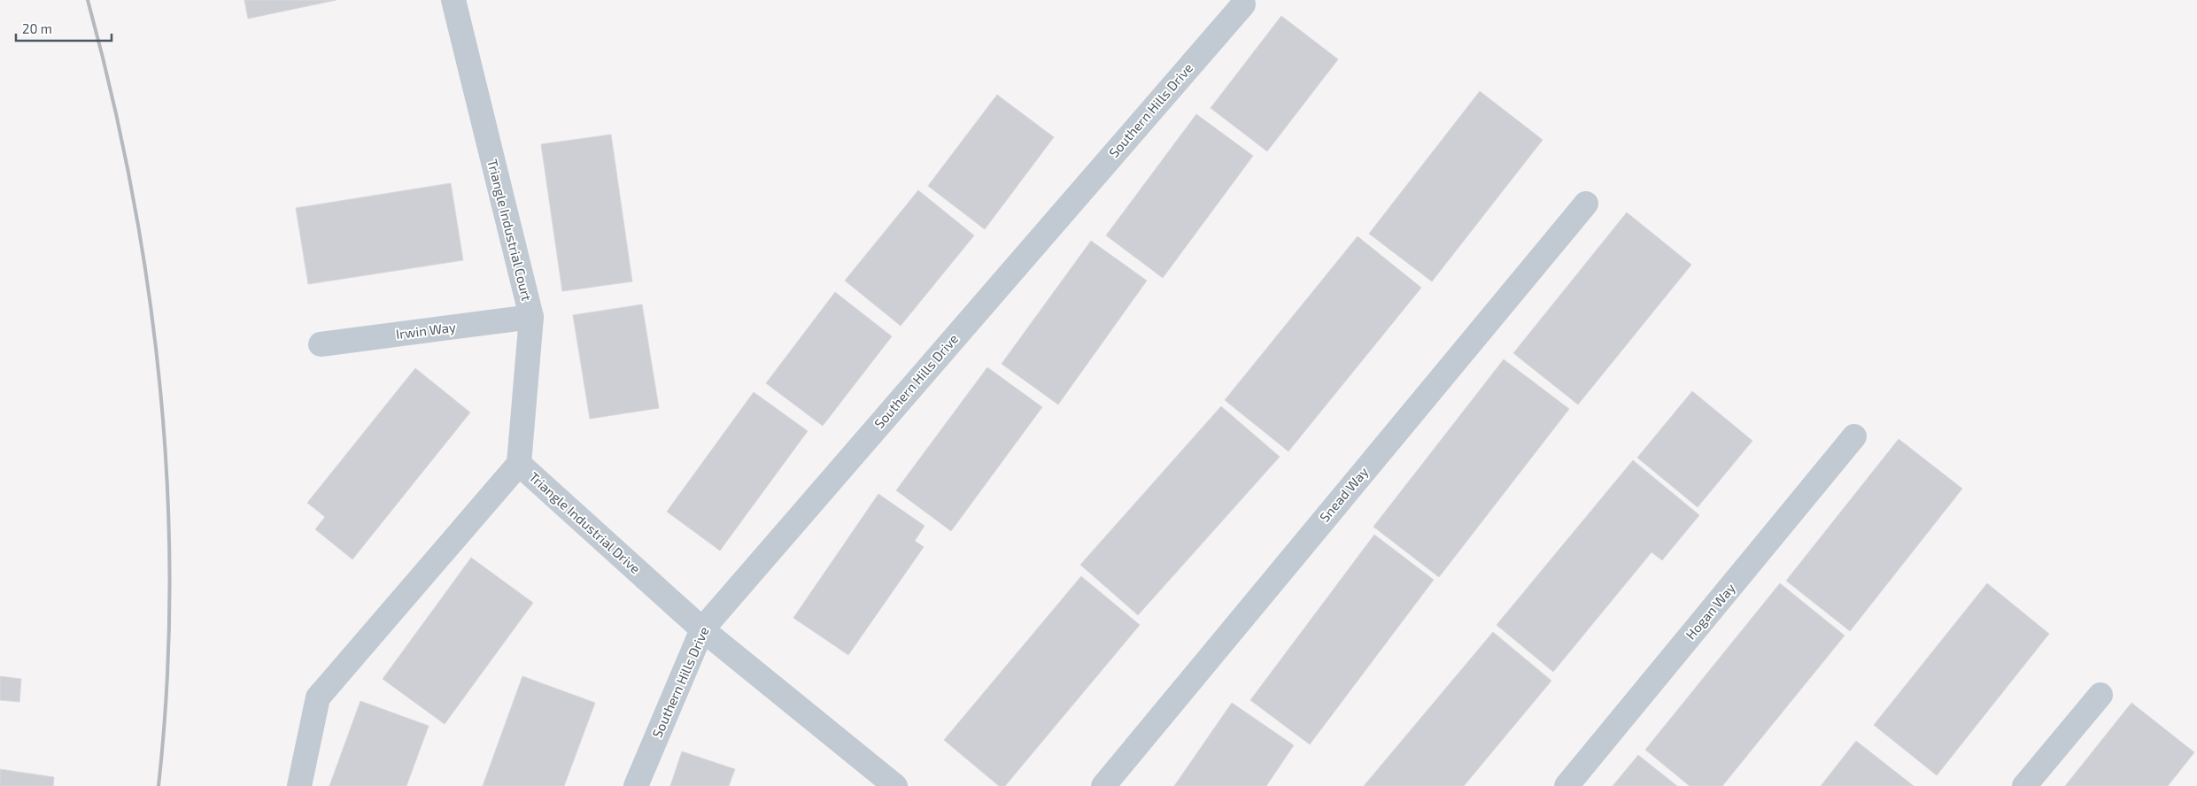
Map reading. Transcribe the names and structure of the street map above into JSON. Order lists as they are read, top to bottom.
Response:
{
  "streets": {
    "street": [
      "Southern Hills Drive",
      "Triangle Industrial Court",
      "Irwin Way",
      "Snead Way",
      "Triangle Industrial Drive",
      "Hogan Way"
    ]
  },
  "crossings": [
    ["Southern Hills Drive", "Triangle Industrial Drive"],
    ["Triangle Industrial Court", "Irwin Way"],
    ["Triangle Industrial Court", "Triangle Industrial Drive"]
  ],
  "scale_bar": "20 m"
}
